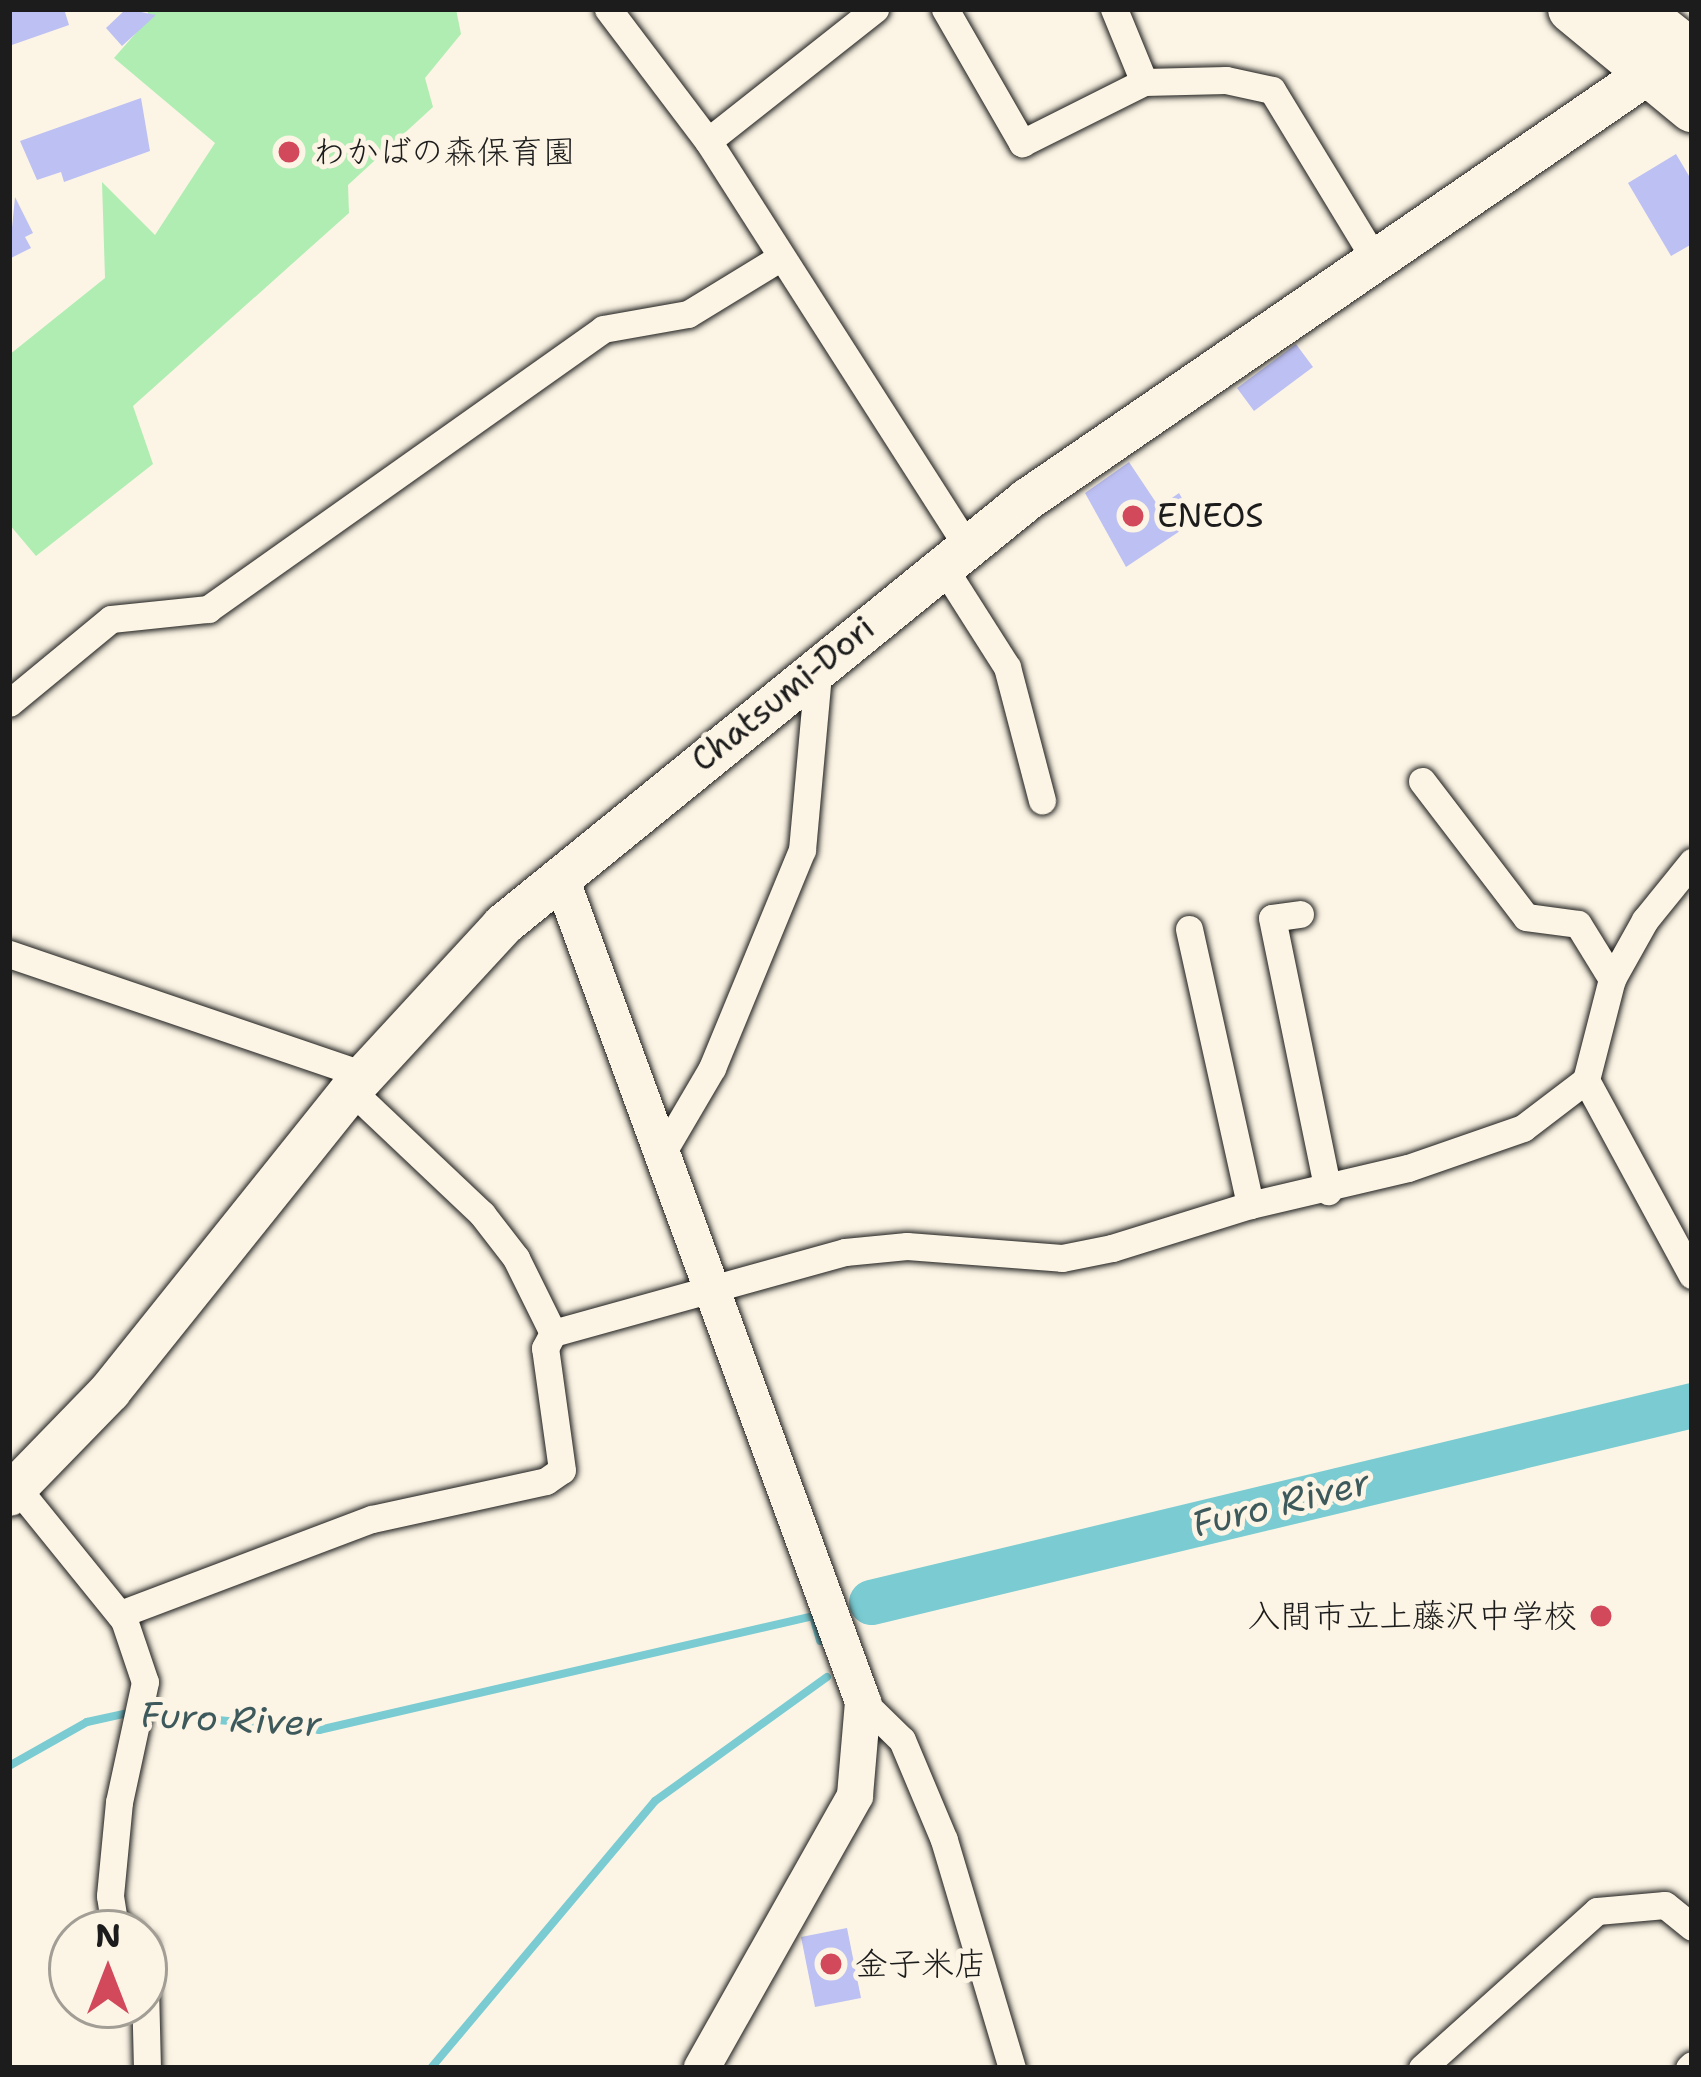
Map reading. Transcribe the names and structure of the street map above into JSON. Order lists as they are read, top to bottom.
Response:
{
  "streets": {
    "main road": ["Chatsumi-Dori"]
  },
  "water": ["Furo River"],
  "places": [
    "わかばの森保育園",
    "ENEOS",
    "入間市立上藤沢中学校",
    "金子米店"
  ],
  "north": "top"
}
